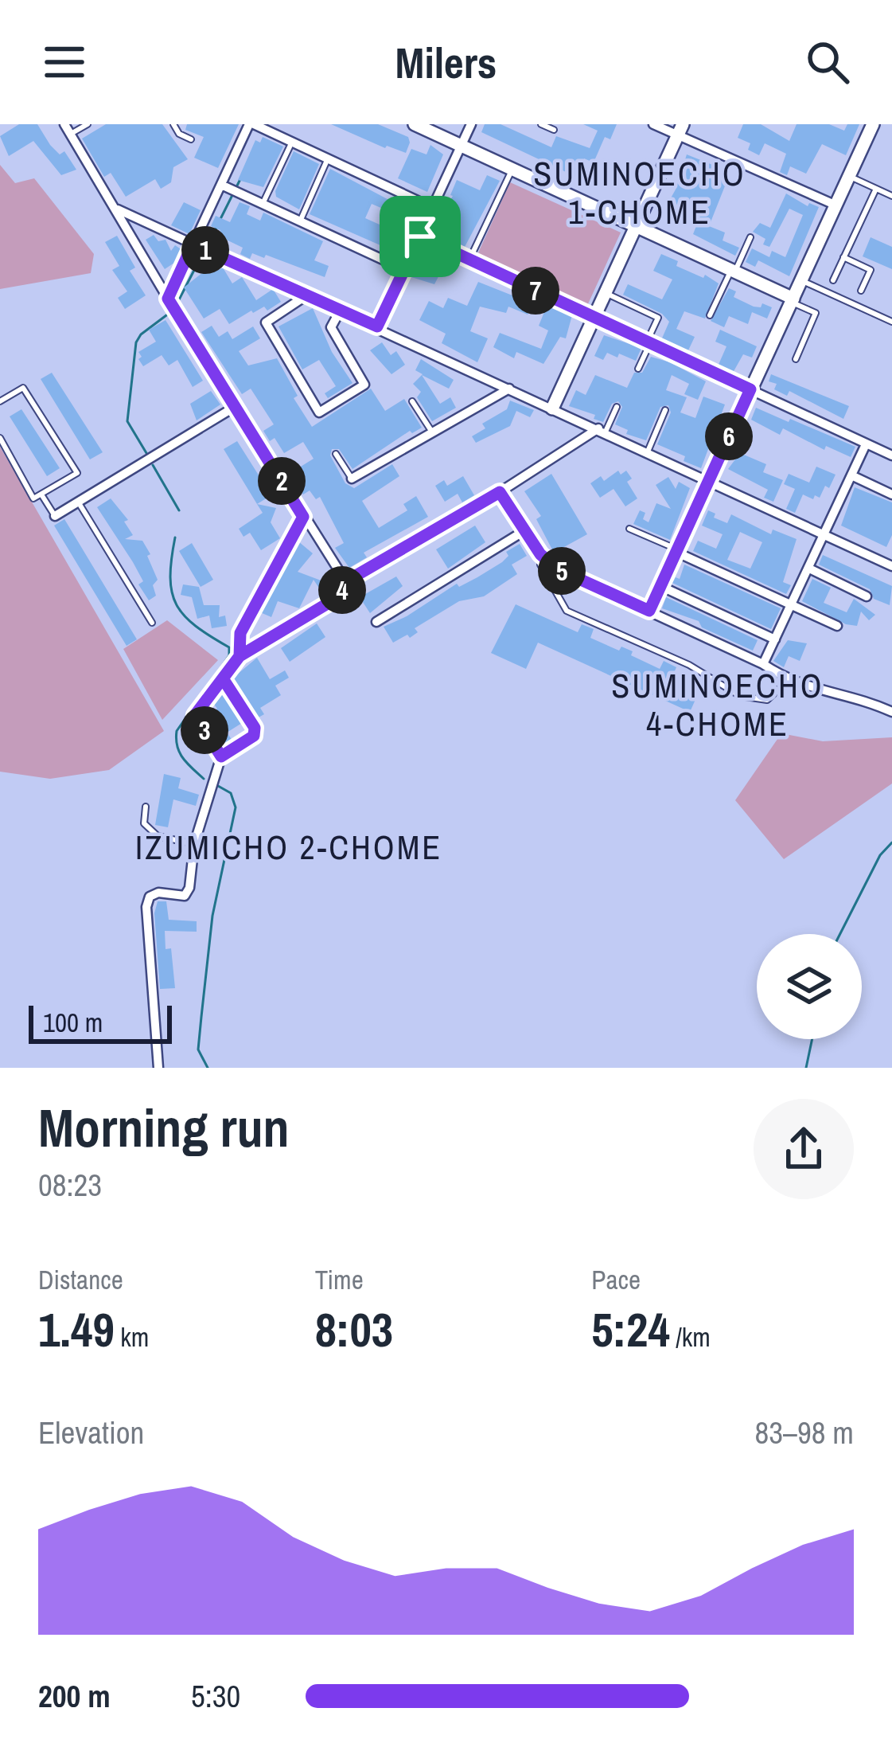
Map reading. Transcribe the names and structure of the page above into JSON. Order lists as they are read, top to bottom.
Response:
{
  "districts": ["SUMINOECHO 1-CHOME", "SUMINOECHO 4-CHOME", "IZUMICHO 2-CHOME"],
  "scale_bar": "100 m",
  "page": {
    "header": "Milers",
    "pins": [
      "1",
      "7",
      "6",
      "2",
      "5",
      "4",
      "3"
    ],
    "scale": "100 m",
    "heading": ["Morning run", "08:23"],
    "stats": [
      ["Distance", "1.49 km"],
      ["Time", "8:03"],
      ["Pace", "5:24 /km"]
    ],
    "chart": ["Elevation", "83–98 m"],
    "list": [
      {
        "name": "200 m",
        "note": "5:30"
      }
    ]
  }
}
